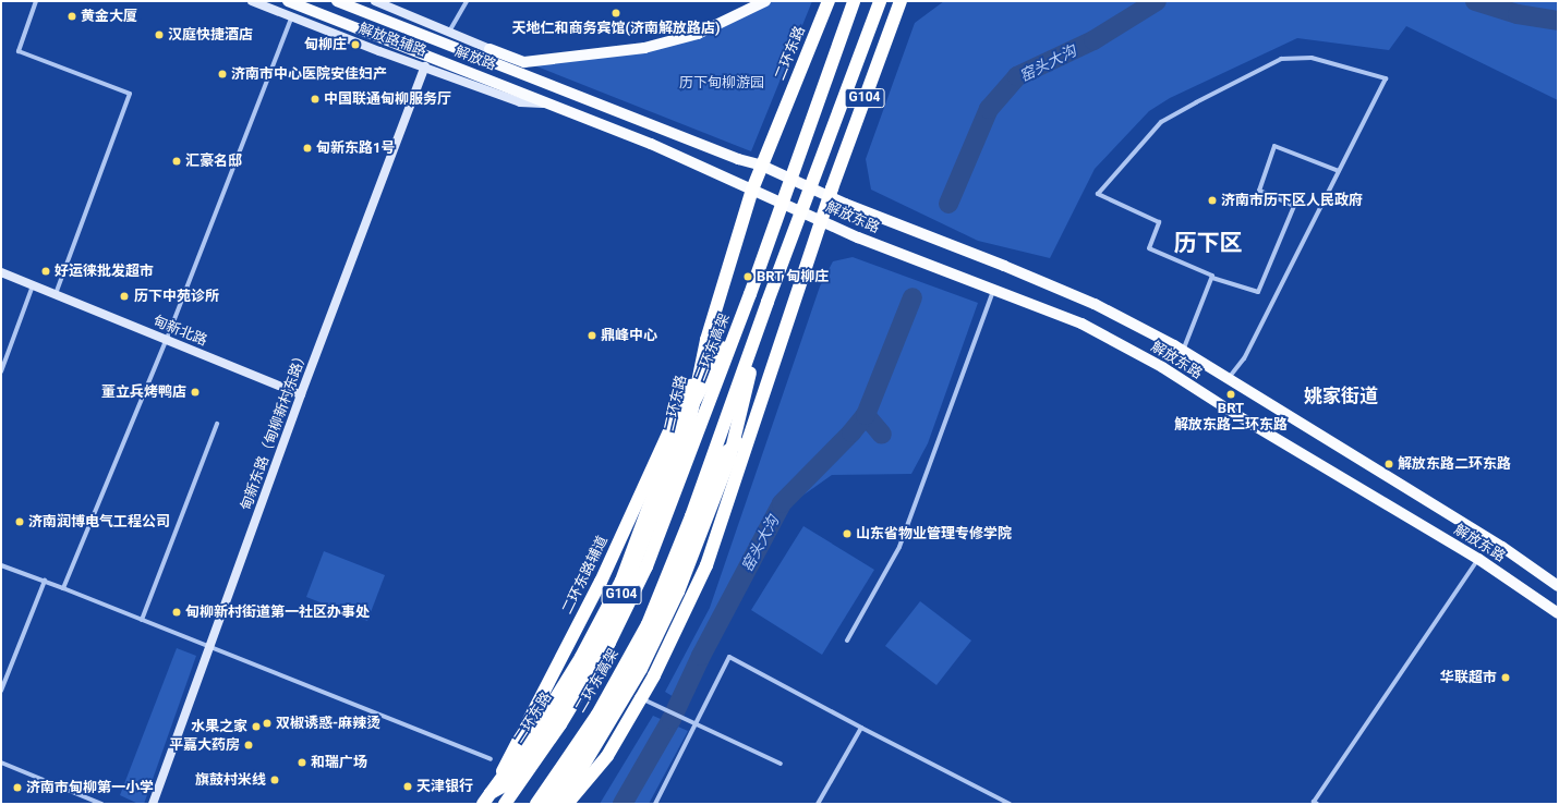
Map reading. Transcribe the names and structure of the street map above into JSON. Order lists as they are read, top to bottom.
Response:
{
  "streets": {
    "highway": [
      "二环东路",
      "G104",
      "二环东高架",
      "二环东路辅道"
    ],
    "main road": ["解放路", "解放东路"],
    "street": ["解放路辅路", "甸新北路", "甸新东路（甸柳新村东路）"]
  },
  "crossings": [
    ["解放路辅路", "解放路"],
    ["解放路辅路", "甸新东路（甸柳新村东路）"],
    ["二环东路", "解放路"],
    ["二环东路", "解放东路"],
    ["二环东路", "二环东路辅道"],
    ["解放路", "解放东路"],
    ["G104", "解放东路"],
    ["甸新北路", "甸新东路（甸柳新村东路）"]
  ],
  "districts": ["历下区", "姚家街道"],
  "water": ["窑头大沟"],
  "parks": ["历下甸柳游园"],
  "places": [
    "天地仁和商务宾馆(济南解放路店)",
    "黄金大厦",
    "汉庭快捷酒店",
    "甸柳庄",
    "济南市中心医院安佳妇产",
    "中国联通甸柳服务厅",
    "甸新东路1号",
    "汇豪名邸",
    "济南市历下区人民政府",
    "好运徕批发超市",
    "BRT 甸柳庄",
    "历下中苑诊所",
    "鼎峰中心",
    "董立兵烤鸭店",
    "BRT 解放东路二环东路",
    "解放东路二环东路",
    "济南润博电气工程公司",
    "山东省物业管理专修学院",
    "甸柳新村街道第一社区办事处",
    "华联超市",
    "双椒诱惑-麻辣烫",
    "水果之家",
    "平嘉大药房",
    "和瑞广场",
    "旗鼓村米线",
    "天津银行",
    "济南市甸柳第一小学"
  ]
}
